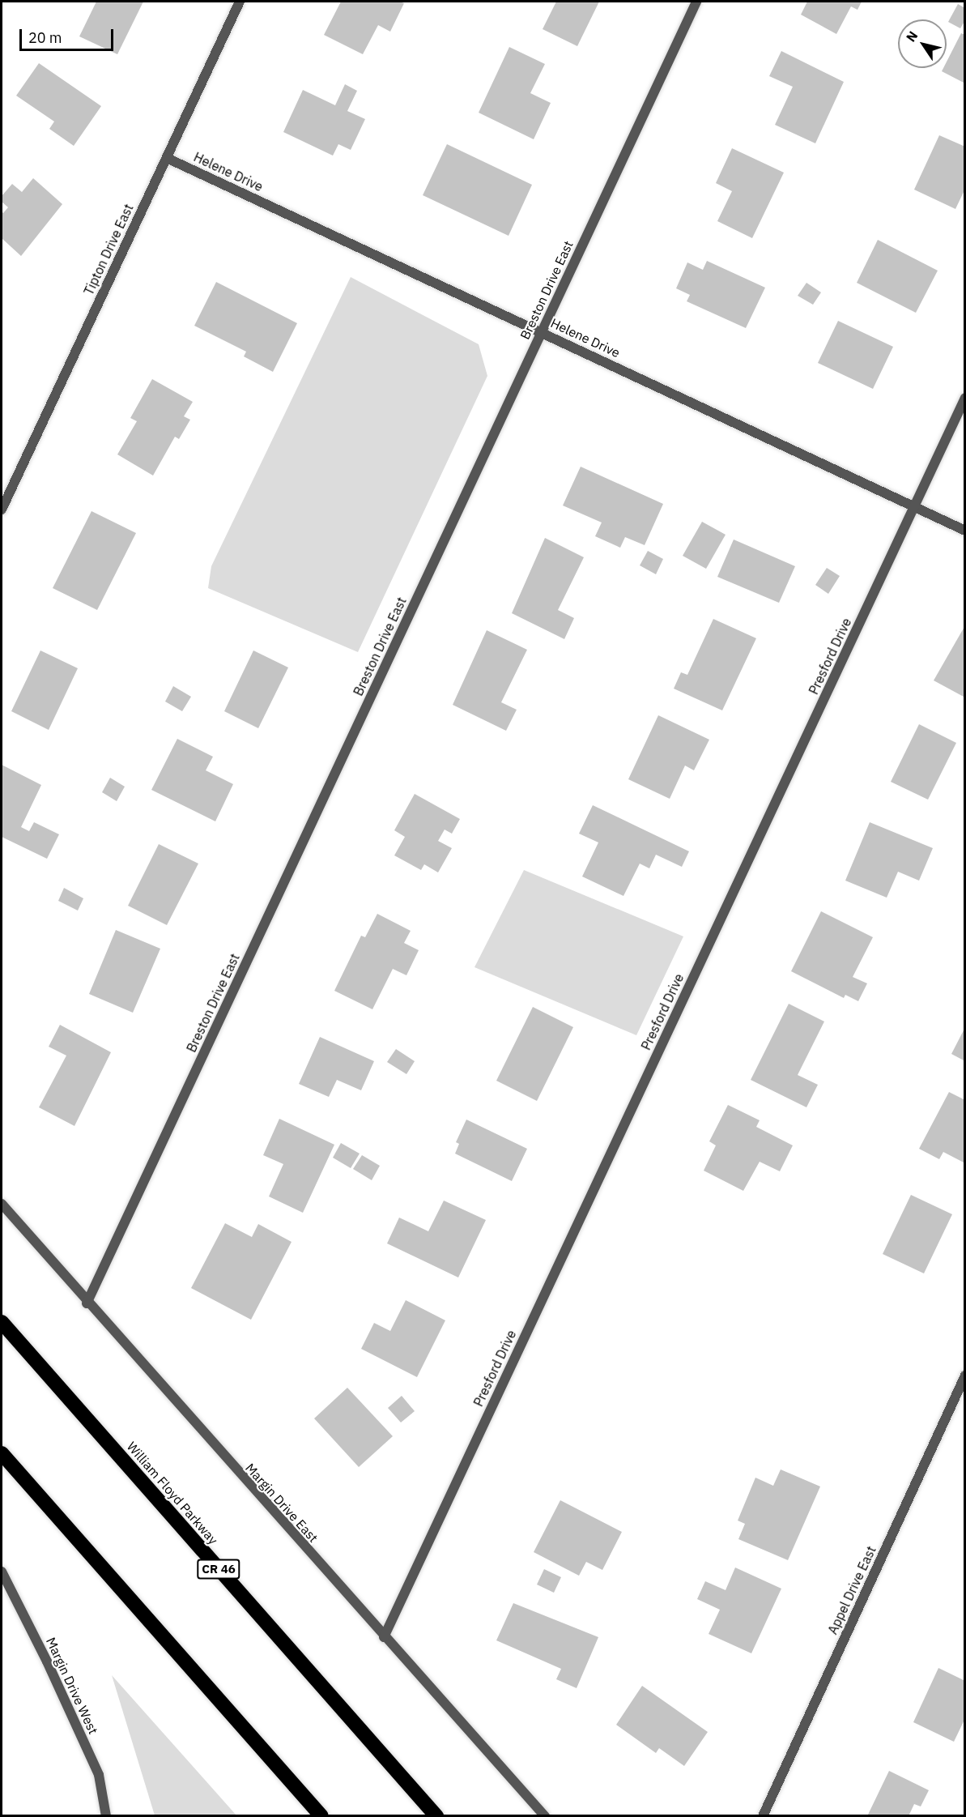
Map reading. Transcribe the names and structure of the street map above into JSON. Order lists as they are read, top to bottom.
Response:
{
  "streets": {
    "highway": ["William Floyd Parkway", "CR 46"],
    "street": [
      "Helene Drive",
      "Tipton Drive East",
      "Breston Drive East",
      "Presford Drive",
      "Margin Drive East",
      "Appel Drive East",
      "Margin Drive West"
    ]
  },
  "crossings": [
    ["Helene Drive", "Tipton Drive East"],
    ["Helene Drive", "Breston Drive East"],
    ["Helene Drive", "Presford Drive"],
    ["Breston Drive East", "Margin Drive East"],
    ["Presford Drive", "Margin Drive East"]
  ],
  "scale_bar": "20 m",
  "north": "top left"
}
